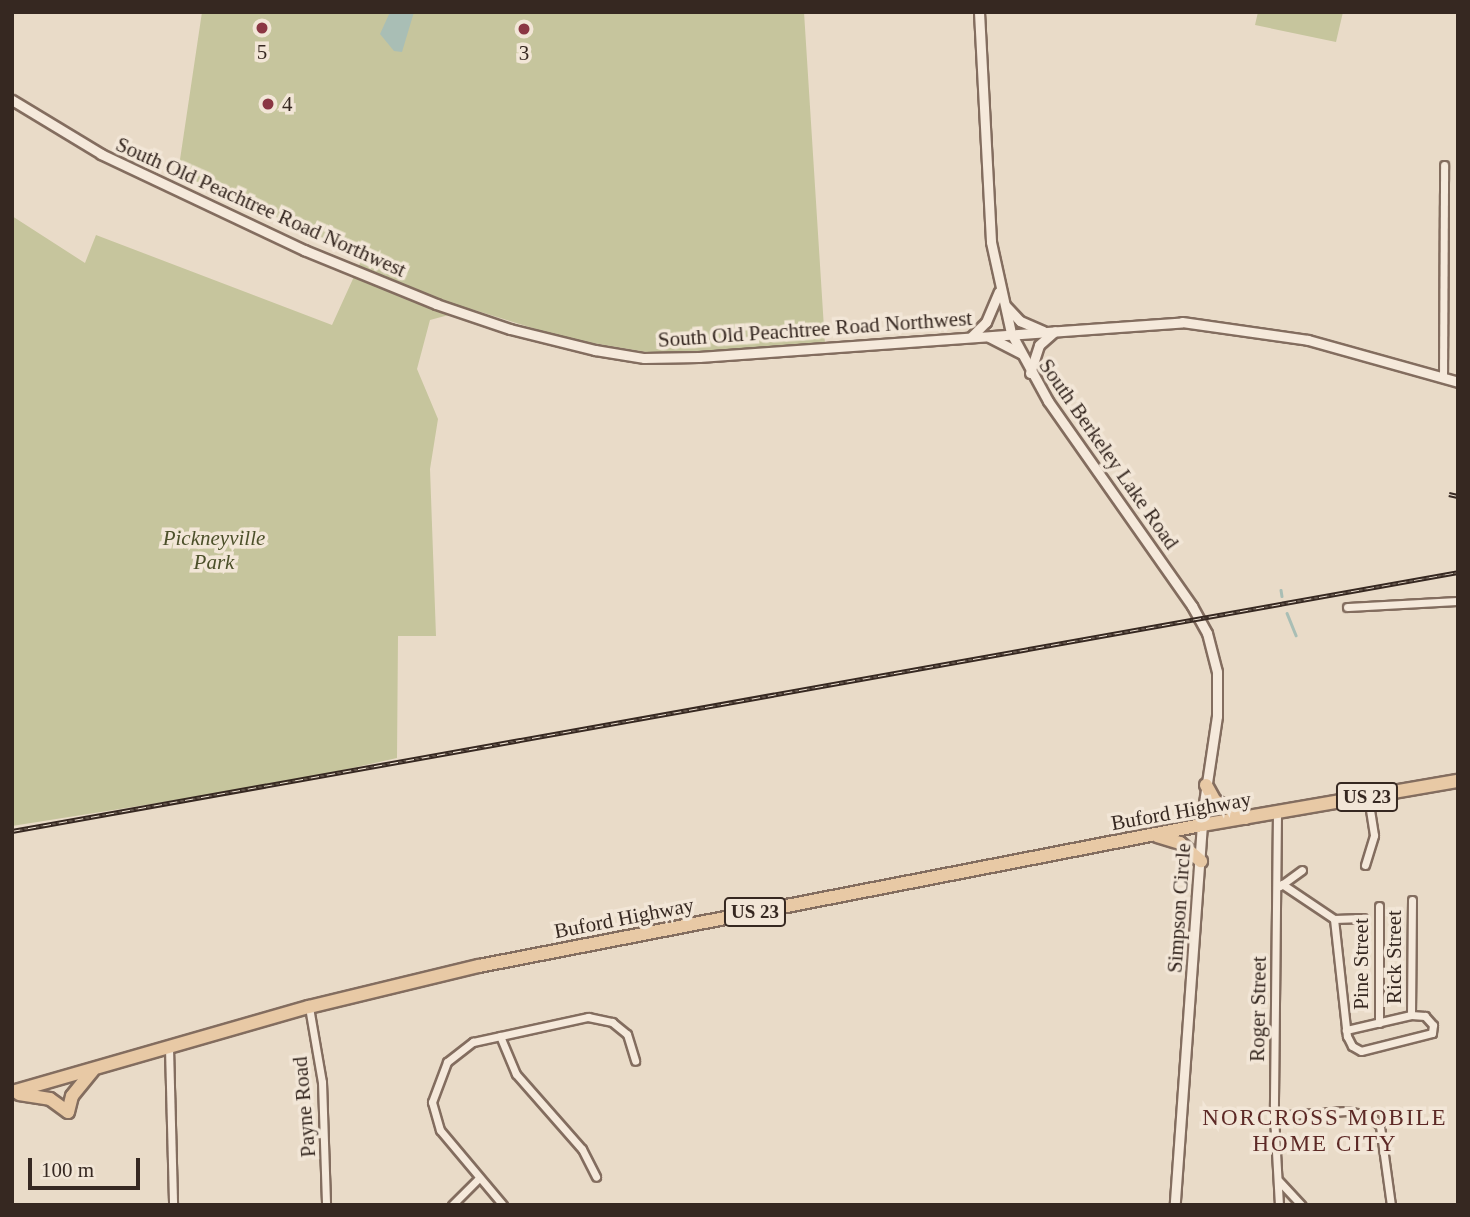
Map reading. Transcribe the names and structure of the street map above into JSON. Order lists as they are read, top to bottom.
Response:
{
  "streets": {
    "main road": ["US 23", "Buford Highway"],
    "street": [
      "South Old Peachtree Road Northwest",
      "South Berkeley Lake Road",
      "Simpson Circle",
      "Rick Street",
      "Pine Street",
      "Roger Street",
      "Payne Road"
    ]
  },
  "crossings": [
    ["South Old Peachtree Road Northwest", "South Berkeley Lake Road"],
    ["South Berkeley Lake Road", "Simpson Circle"],
    ["Buford Highway", "Simpson Circle"],
    ["Buford Highway", "Roger Street"],
    ["Buford Highway", "Payne Road"]
  ],
  "districts": ["NORCROSS MOBILE HOME CITY"],
  "parks": ["Pickneyville Park"],
  "places": ["5", "3", "4"],
  "scale_bar": "100 m"
}
